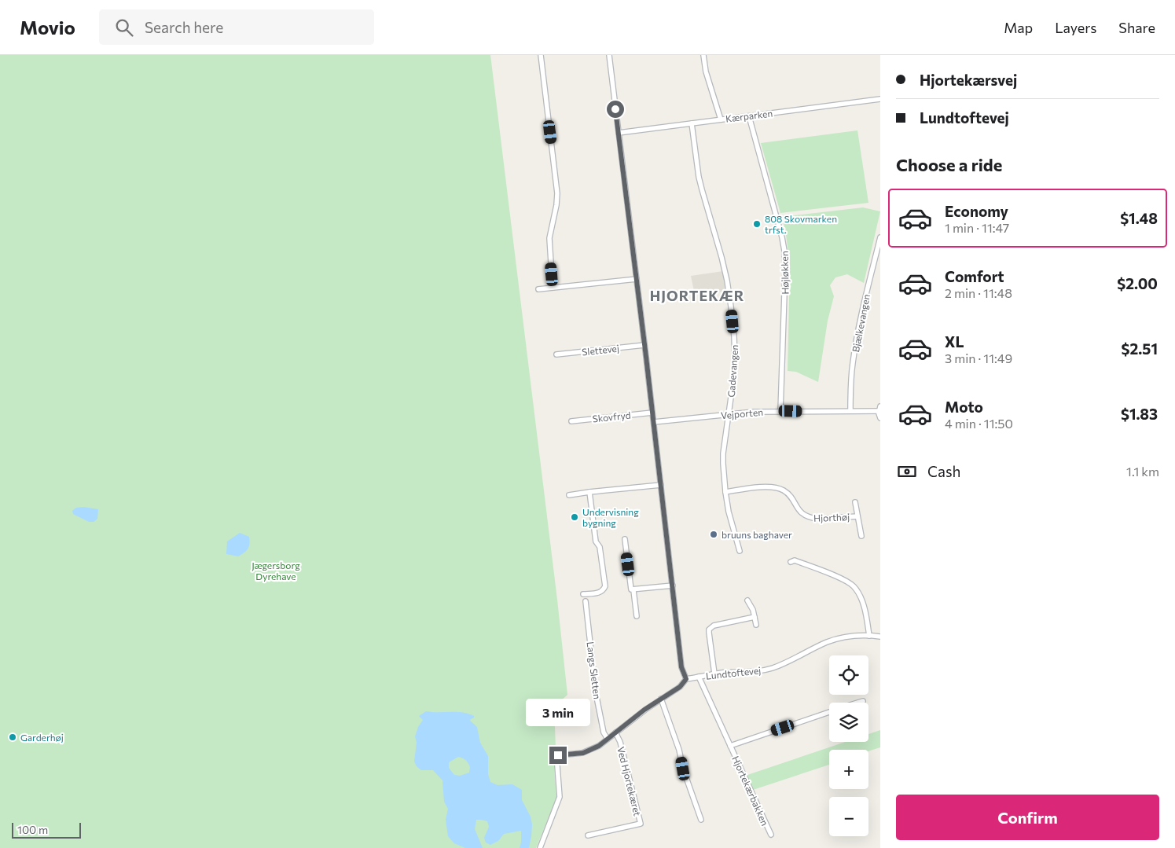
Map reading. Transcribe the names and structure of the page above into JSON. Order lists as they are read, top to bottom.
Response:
{
  "streets": {
    "street": [
      "Kærparken",
      "Højløkken",
      "Bjælkevangen",
      "Slettevej",
      "Gadevangen",
      "Vejporten",
      "Skovfryd",
      "Hjorthøj",
      "Langs Sletten",
      "Lundtoftevej",
      "Ved Hjortekæret",
      "Hjortekærbakken"
    ]
  },
  "crossings": [
    ["Kærparken", "Højløkken"],
    ["Kærparken", "Gadevangen"],
    ["Højløkken", "Vejporten"],
    ["Bjælkevangen", "Vejporten"],
    ["Gadevangen", "Vejporten"],
    ["Gadevangen", "Hjorthøj"],
    ["Lundtoftevej", "Hjortekærbakken"]
  ],
  "districts": ["HJORTEKÆR"],
  "parks": ["Jægersborg Dyrehave"],
  "places": [
    "808 Skovmarken trfst.",
    "Undervisning bygning",
    "bruuns baghaver",
    "Garderhøj"
  ],
  "scale_bar": "100 m",
  "page": {
    "header": "Movio",
    "search": "Search here",
    "nav": ["Map", "Layers", "Share"],
    "banner": ["Hjortekærsvej", "Lundtoftevej"],
    "heading": "Choose a ride",
    "list": [
      {
        "name": "Economy",
        "note": "1 min · 11:47",
        "value": "$1.48"
      },
      {
        "name": "Comfort",
        "note": "2 min · 11:48",
        "value": "$2.00"
      },
      {
        "name": "XL",
        "note": "3 min · 11:49",
        "value": "$2.51"
      },
      {
        "name": "Moto",
        "note": "4 min · 11:50",
        "value": "$1.83"
      }
    ],
    "pay": ["Cash", "1.1 km"],
    "map_buttons": ["+", "−"],
    "bubble": "3 min",
    "buttons": "Confirm",
    "scale": "100 m"
  }
}
